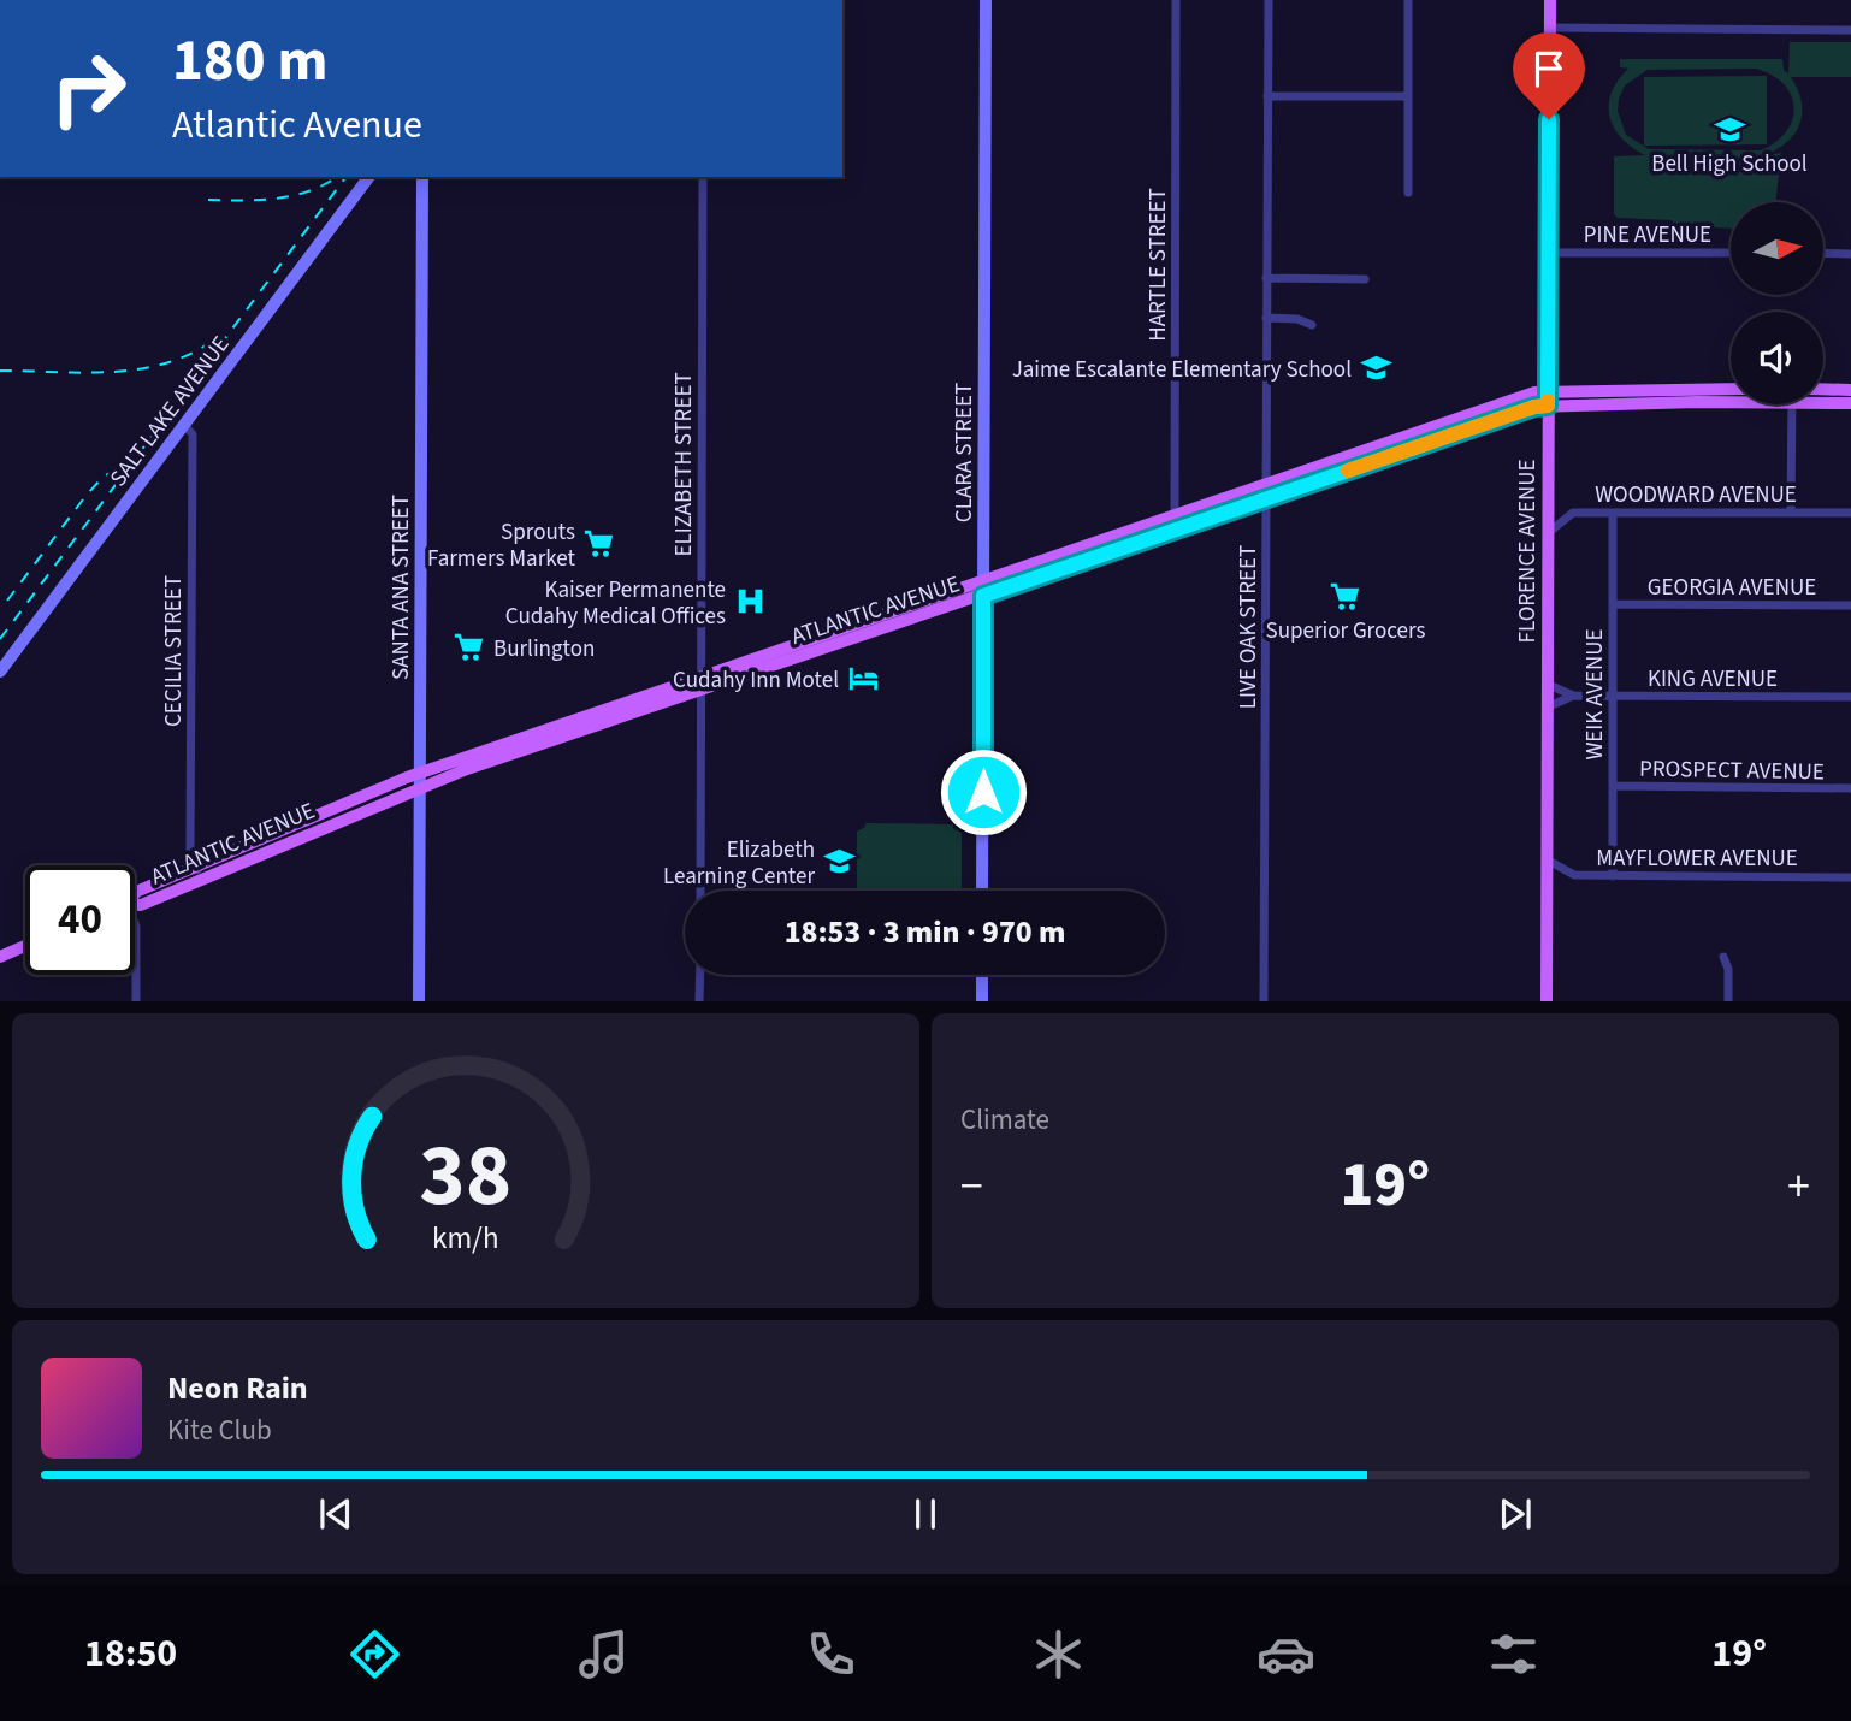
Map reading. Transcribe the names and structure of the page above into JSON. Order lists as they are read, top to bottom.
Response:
{
  "streets": {
    "main road": ["FLORENCE AVENUE", "ATLANTIC AVENUE"],
    "street": [
      "PINE AVENUE",
      "HARTLE STREET",
      "SALT LAKE AVENUE",
      "CLARA STREET",
      "ELIZABETH STREET",
      "WOODWARD AVENUE",
      "GEORGIA AVENUE",
      "SANTA ANA STREET",
      "LIVE OAK STREET",
      "CECILIA STREET",
      "KING AVENUE",
      "WEIK AVENUE",
      "PROSPECT AVENUE",
      "MAYFLOWER AVENUE"
    ]
  },
  "crossings": [
    ["PINE AVENUE", "FLORENCE AVENUE"],
    ["HARTLE STREET", "ATLANTIC AVENUE"],
    ["SALT LAKE AVENUE", "CECILIA STREET"],
    ["CLARA STREET", "ATLANTIC AVENUE"],
    ["ELIZABETH STREET", "ATLANTIC AVENUE"],
    ["WOODWARD AVENUE", "FLORENCE AVENUE"],
    ["WOODWARD AVENUE", "WEIK AVENUE"],
    ["FLORENCE AVENUE", "ATLANTIC AVENUE"],
    ["FLORENCE AVENUE", "KING AVENUE"],
    ["FLORENCE AVENUE", "MAYFLOWER AVENUE"],
    ["GEORGIA AVENUE", "WEIK AVENUE"],
    ["SANTA ANA STREET", "ATLANTIC AVENUE"],
    ["ATLANTIC AVENUE", "LIVE OAK STREET"],
    ["ATLANTIC AVENUE", "CECILIA STREET"],
    ["KING AVENUE", "WEIK AVENUE"],
    ["WEIK AVENUE", "PROSPECT AVENUE"],
    ["WEIK AVENUE", "MAYFLOWER AVENUE"]
  ],
  "places": {
    "school or university": ["Bell High School", "Jaime Escalante Elementary School", "Elizabeth Learning Center"],
    "supermarket": ["Sprouts Farmers Market", "Superior Grocers", "Burlington"],
    "hospital": ["Kaiser Permanente Cudahy Medical Offices"],
    "hotel": ["Cudahy Inn Motel"]
  },
  "north": "right",
  "page": {
    "turn": ["180 m", "Atlantic Avenue"],
    "limit": "40",
    "trip": "18:53 · 3 min · 970 m",
    "tile": "Climate",
    "heat": ["−", "19°", "+"],
    "song": ["Neon Rain", "Kite Club"],
    "tabs": ["18:50", "19°"],
    "gauge": ["38", "km/h"]
  }
}
